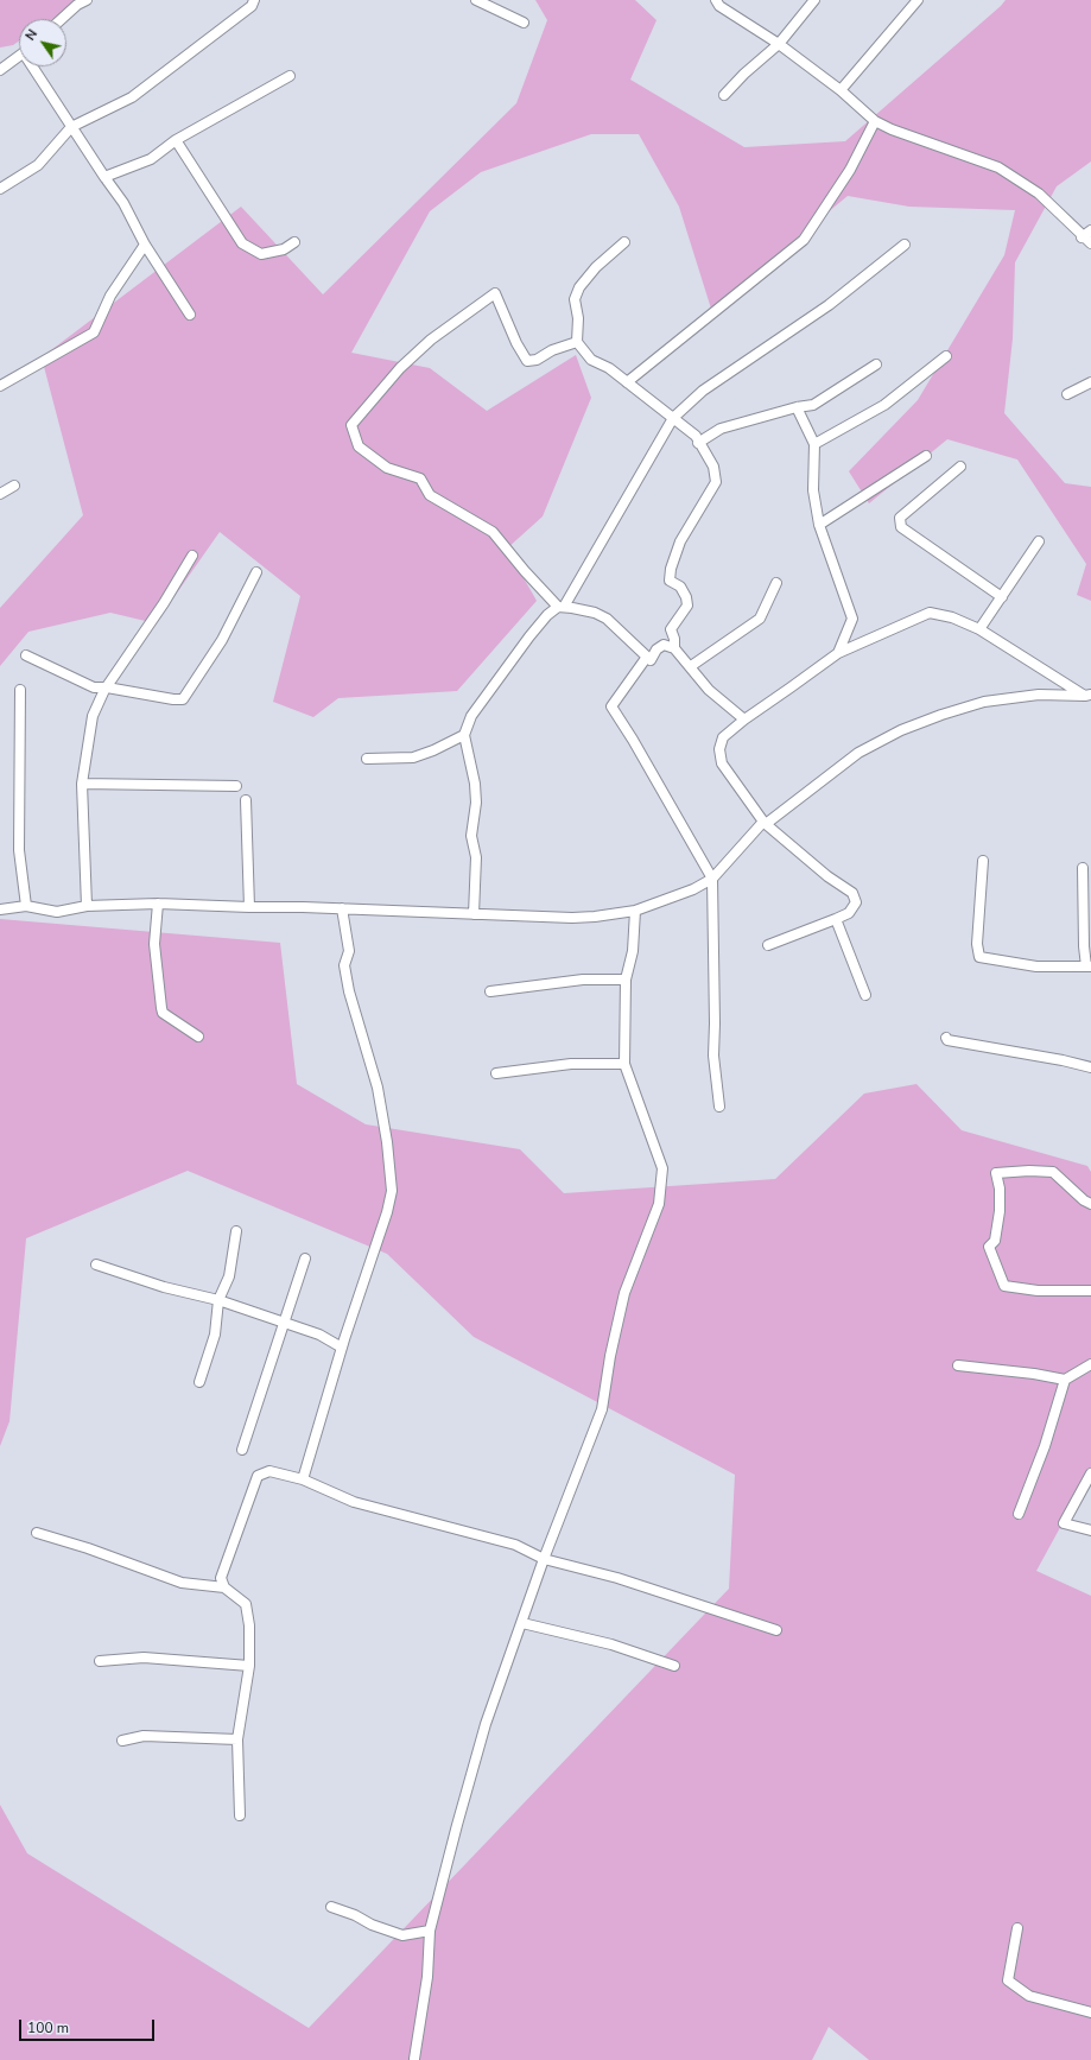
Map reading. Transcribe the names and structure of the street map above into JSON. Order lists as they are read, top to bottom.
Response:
{
  "scale_bar": "100 m",
  "north": "top left"
}
